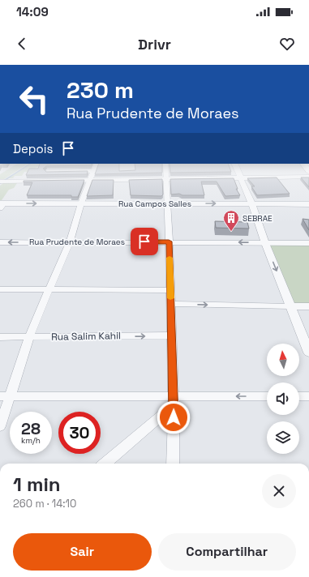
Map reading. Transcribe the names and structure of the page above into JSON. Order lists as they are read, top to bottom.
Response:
{
  "streets": {
    "street": ["Rua Campos Salles", "Rua Prudente de Moraes", "Rua Salim Kahil"]
  },
  "places": {
    "building": ["SEBRAE"]
  },
  "north": "top",
  "page": {
    "status": "14:09",
    "header": "Drivr",
    "turn": ["230 m", "Rua Prudente de Moraes"],
    "then": "Depois",
    "speed": "28 km/h",
    "limit": "30",
    "heading": ["1 min", "260 m · 14:10"],
    "buttons": ["Sair", "Compartilhar"]
  }
}
